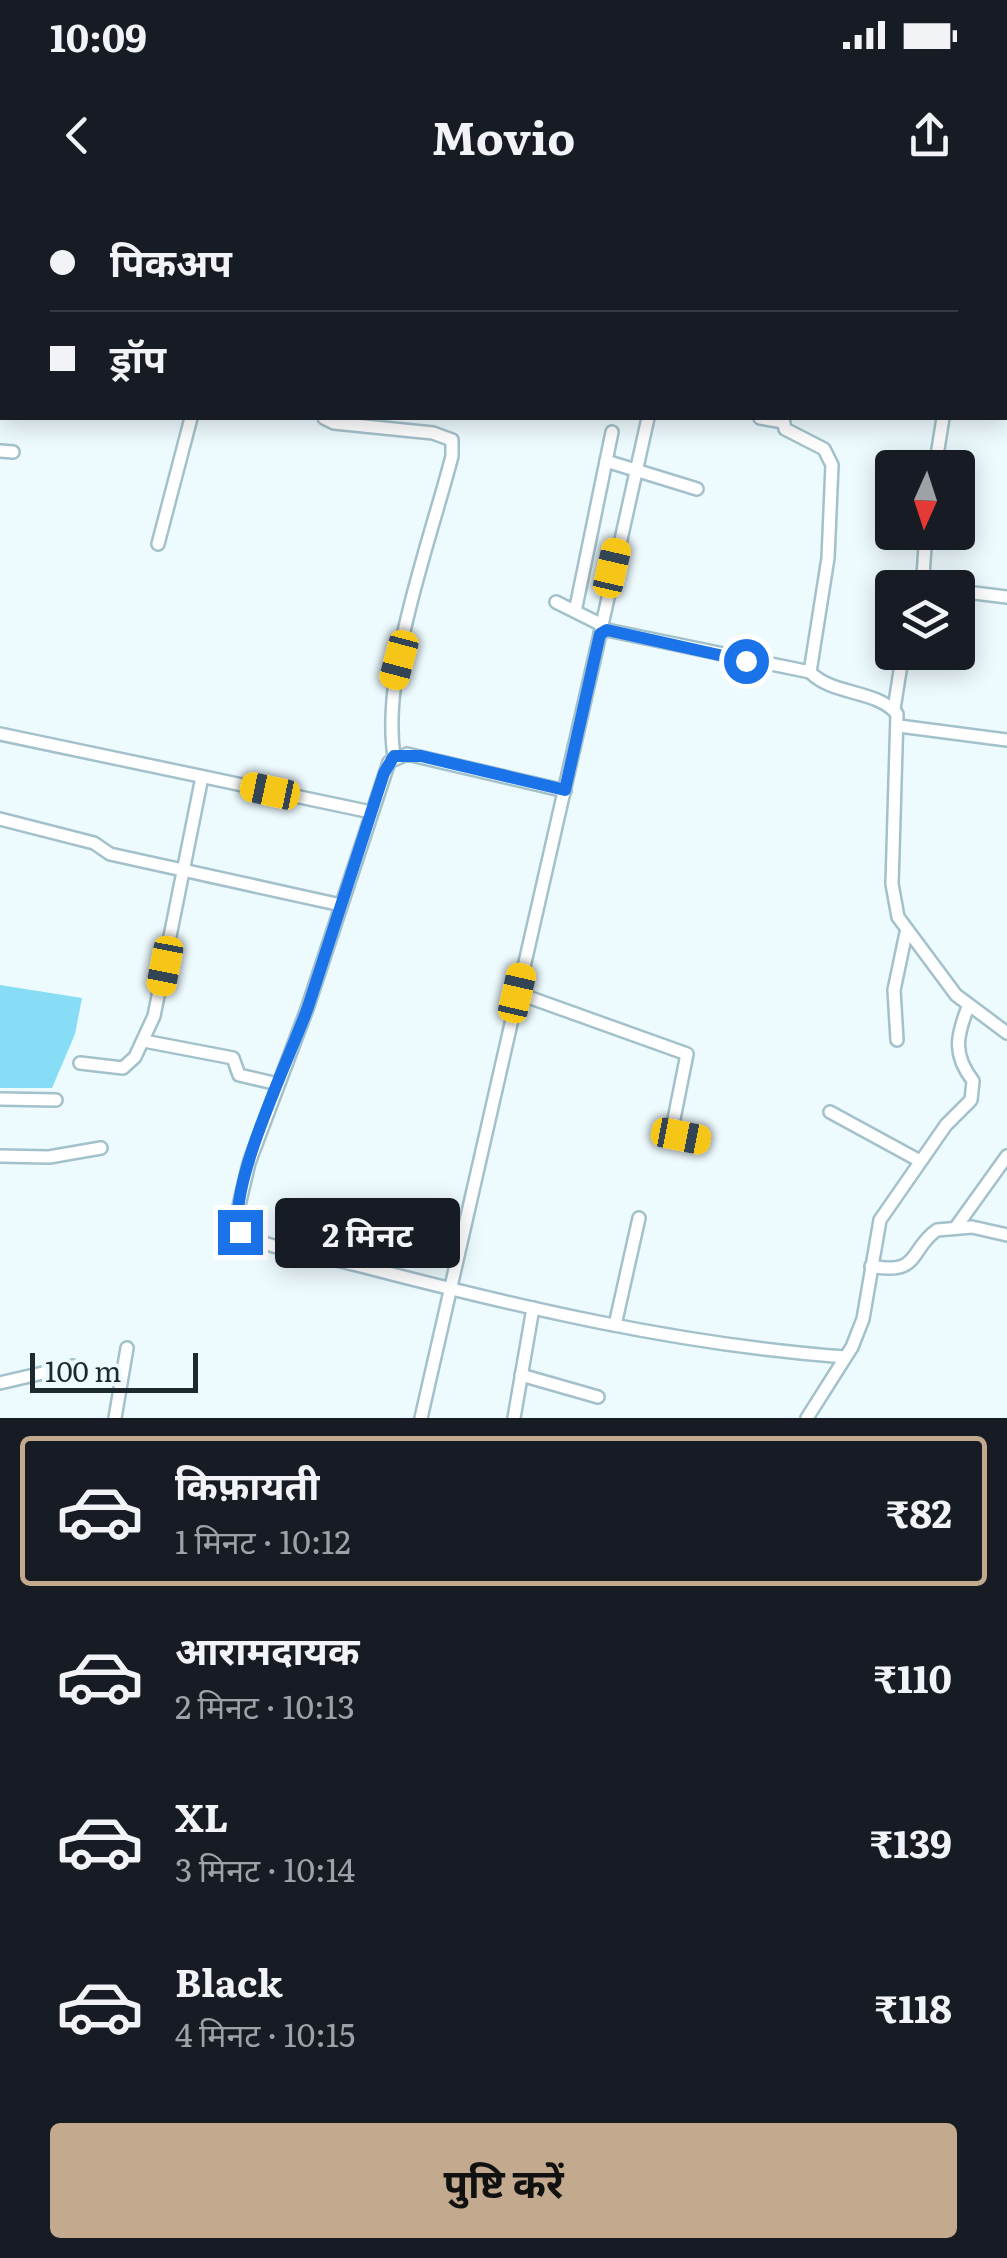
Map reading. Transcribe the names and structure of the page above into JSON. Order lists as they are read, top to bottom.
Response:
{
  "scale_bar": "100 m",
  "north": "bottom",
  "page": {
    "status": "10:09",
    "header": "Movio",
    "banner": ["पिकअप", "ड्रॉप"],
    "bubble": "2 मिनट",
    "scale": "100 m",
    "list": [
      {
        "name": "किफ़ायती",
        "note": "1 मिनट · 10:12",
        "value": "₹82"
      },
      {
        "name": "आरामदायक",
        "note": "2 मिनट · 10:13",
        "value": "₹110"
      },
      {
        "name": "XL",
        "note": "3 मिनट · 10:14",
        "value": "₹139"
      },
      {
        "name": "Black",
        "note": "4 मिनट · 10:15",
        "value": "₹118"
      }
    ],
    "buttons": "पुष्टि करें"
  }
}
